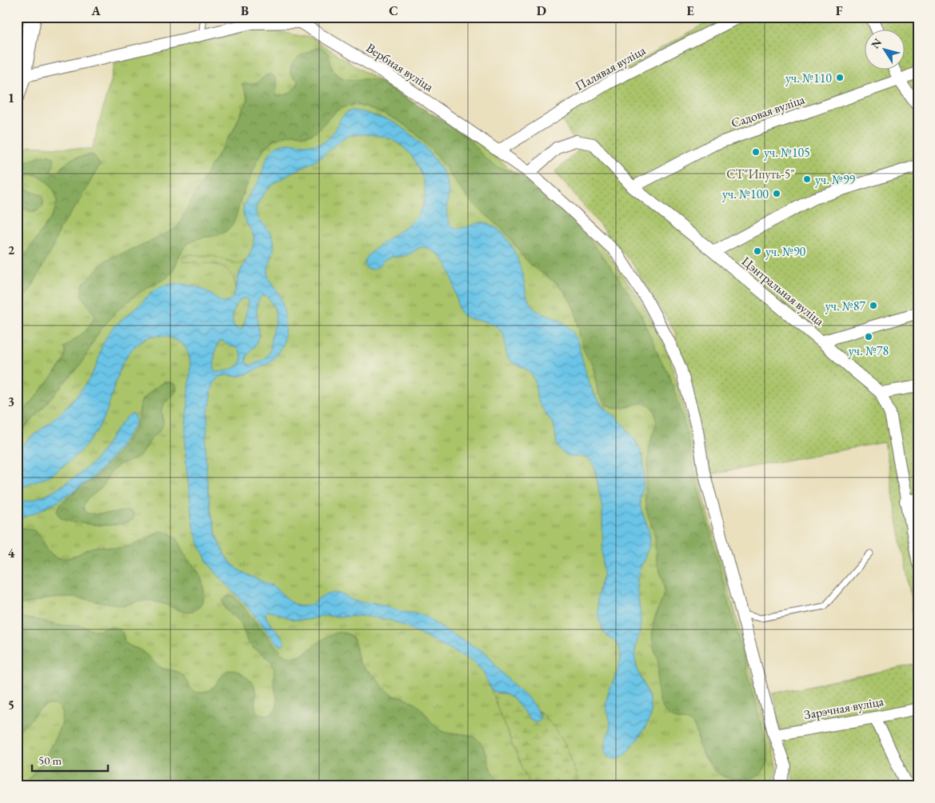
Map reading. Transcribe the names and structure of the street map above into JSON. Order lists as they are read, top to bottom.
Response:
{
  "streets": {
    "street": [
      "Вербная вуліца",
      "Палявая вуліца",
      "Садовая вуліца",
      "Цэнтральная вуліца",
      "Зарэчная вуліца"
    ]
  },
  "crossings": [
    ["Вербная вуліца", "Палявая вуліца"],
    ["Вербная вуліца", "Цэнтральная вуліца"],
    ["Вербная вуліца", "Зарэчная вуліца"],
    ["Садовая вуліца", "Цэнтральная вуліца"]
  ],
  "parks": ["СТ\"Ипуть-5\""],
  "places": [
    "уч. №110",
    "уч. №105",
    "уч. №99",
    "уч. №100",
    "уч. №90",
    "уч. №87",
    "уч. №78"
  ],
  "scale_bar": "50 m",
  "north": "top left",
  "grid": {
    "columns": [
      "A",
      "B",
      "C",
      "D",
      "E",
      "F"
    ],
    "rows": [
      "1",
      "2",
      "3",
      "4",
      "5"
    ]
  }
}
